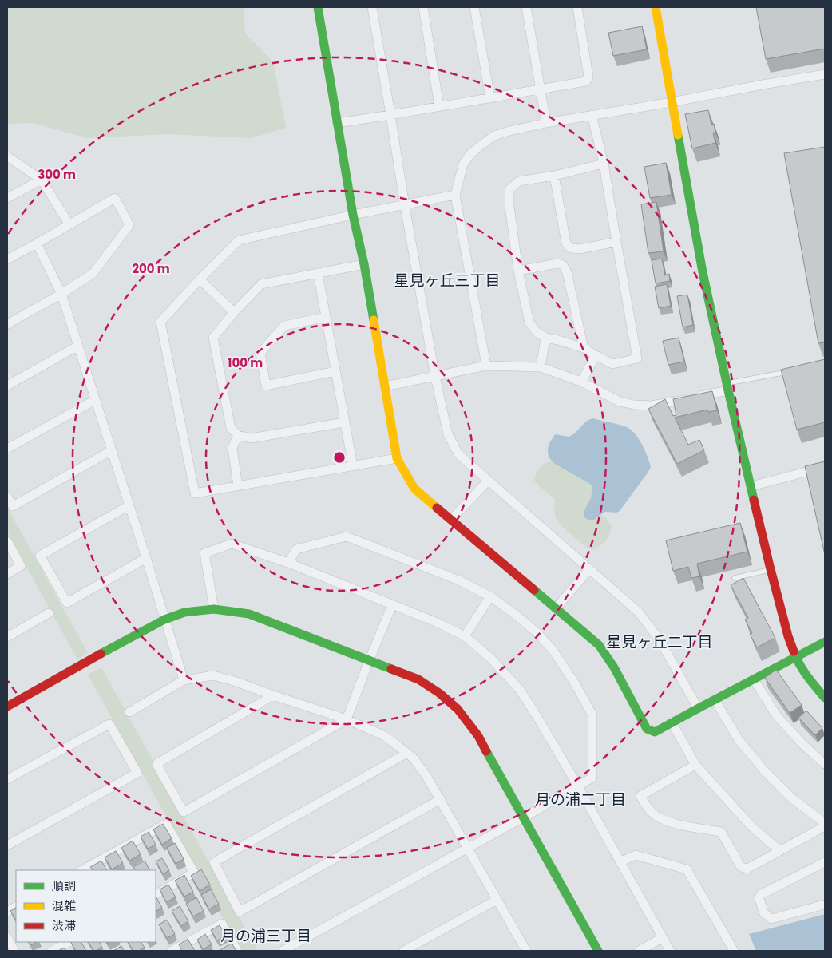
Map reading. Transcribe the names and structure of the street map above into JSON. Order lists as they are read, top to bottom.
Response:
{
  "districts": [
    "星見ヶ丘三丁目",
    "星見ヶ丘二丁目",
    "月の浦二丁目",
    "月の浦三丁目"
  ],
  "legend": ["順調", "混雑", "渋滞"],
  "rings": ["300 m", "200 m", "100 m"]
}
